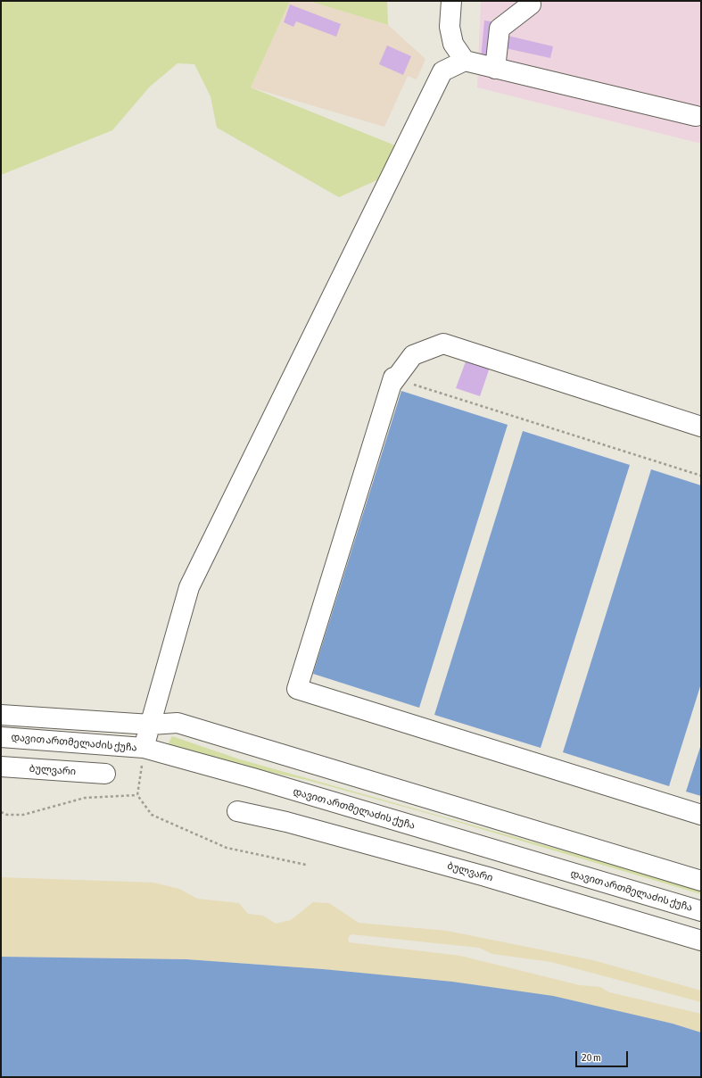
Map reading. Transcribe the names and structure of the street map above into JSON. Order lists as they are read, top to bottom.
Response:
{
  "streets": {
    "street": ["დავით ართმელაძის ქუჩა", "ბულვარი"]
  },
  "scale_bar": "20 m"
}
